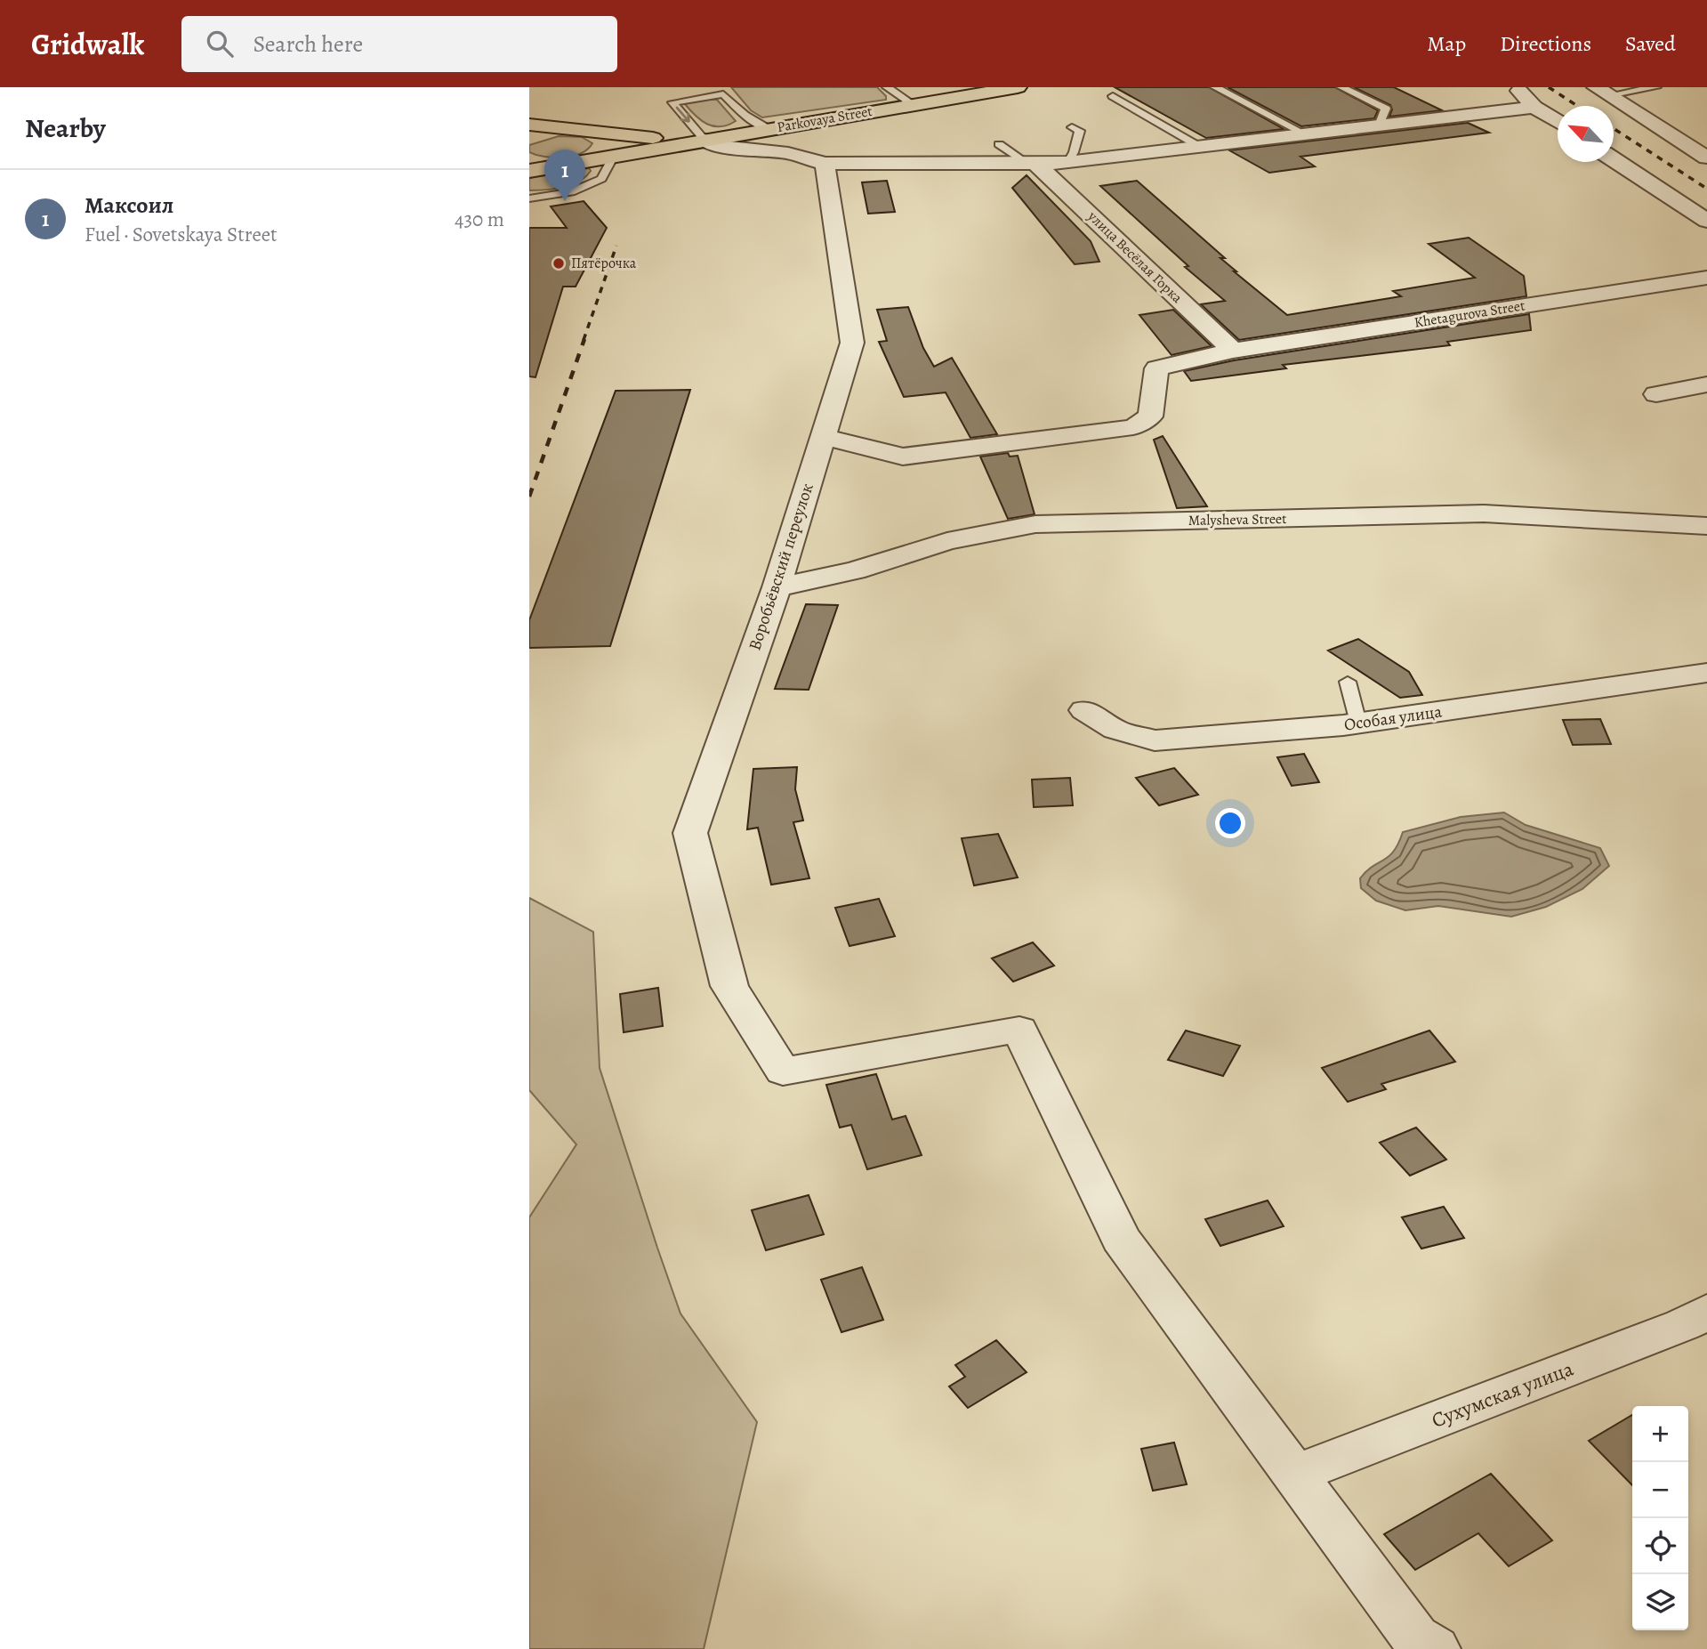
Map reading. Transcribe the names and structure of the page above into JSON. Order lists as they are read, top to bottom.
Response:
{
  "streets": {
    "main road": ["Parkovaya Street"],
    "street": [
      "улица Весёлая Горка",
      "Khetagurova Street",
      "Malysheva Street",
      "Воробьёвский переулок",
      "Особая улица",
      "Сухумская улица"
    ]
  },
  "crossings": [
    ["улица Весёлая Горка", "Khetagurova Street"],
    ["Khetagurova Street", "Воробьёвский переулок"],
    ["Malysheva Street", "Воробьёвский переулок"],
    ["Воробьёвский переулок", "Сухумская улица"]
  ],
  "places": ["Пятёрочка"],
  "north": "top left",
  "page": {
    "header": "Gridwalk",
    "search": "Search here",
    "nav": ["Map", "Directions", "Saved"],
    "heading": "Nearby",
    "pins": "1",
    "list": [
      {
        "mark": "1",
        "name": "Максоил",
        "note": "Fuel · Sovetskaya Street",
        "value": "430 m"
      }
    ],
    "map_buttons": ["+", "−"]
  }
}
